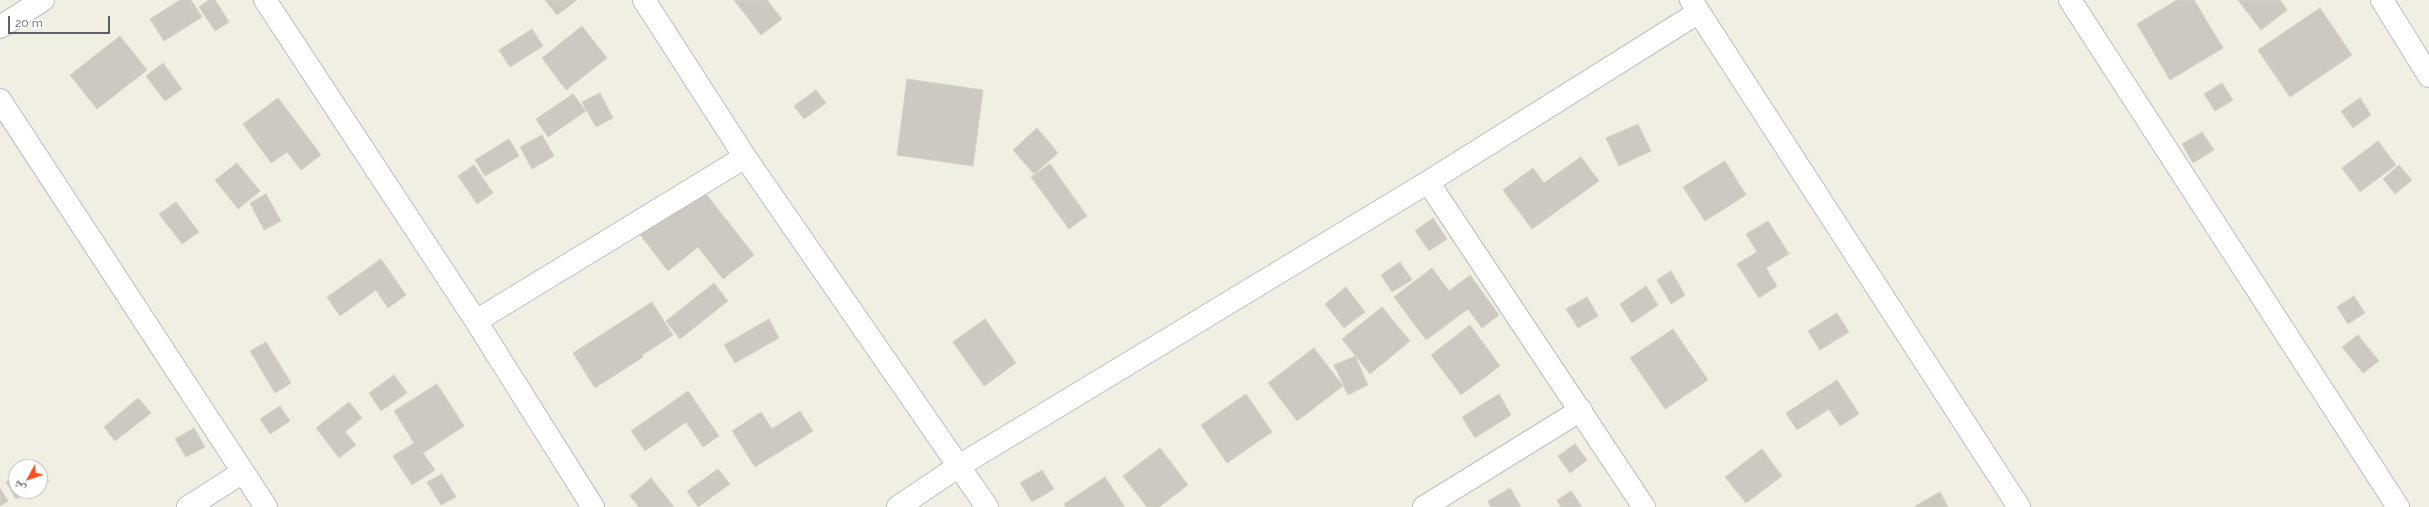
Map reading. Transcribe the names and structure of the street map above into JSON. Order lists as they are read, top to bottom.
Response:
{
  "scale_bar": "20 m",
  "north": "bottom left"
}
